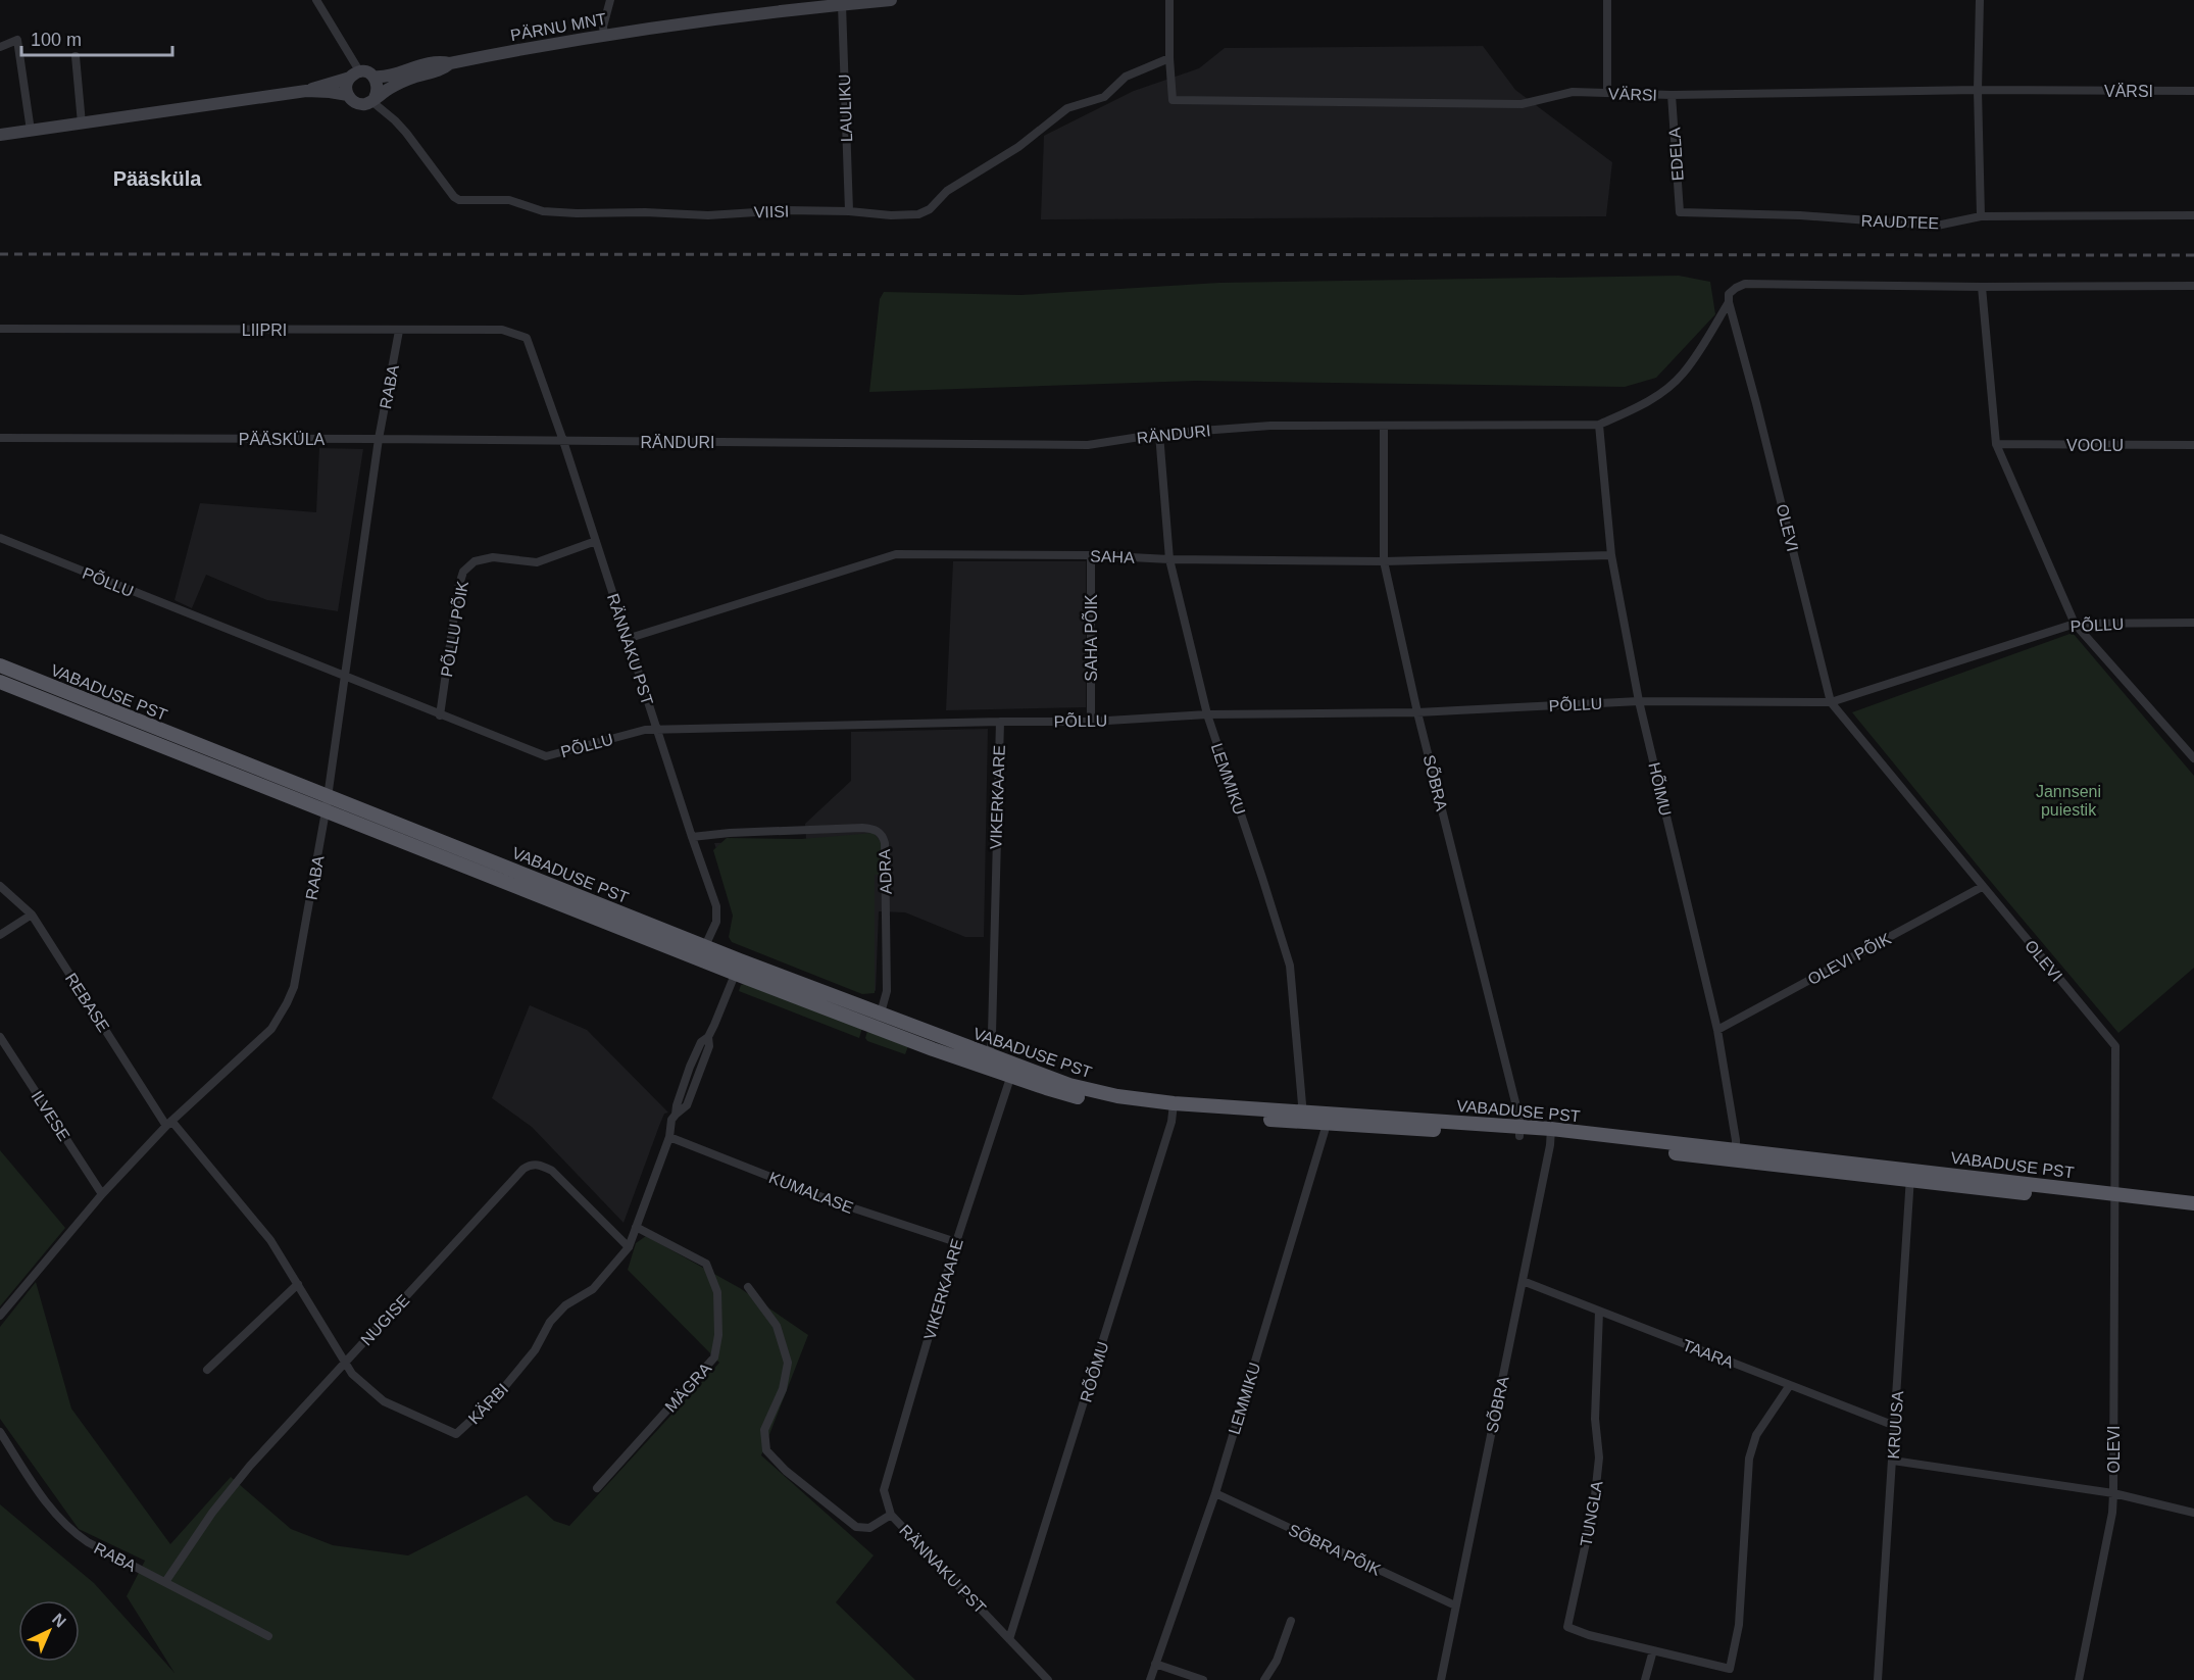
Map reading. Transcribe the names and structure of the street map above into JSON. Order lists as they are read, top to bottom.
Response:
{
  "streets": {
    "highway": ["VABADUSE PST"],
    "main road": ["PÄRNU MNT"],
    "street": [
      "VÄRSI",
      "LAULIKU",
      "EDELA",
      "VIISI",
      "RAUDTEE",
      "LIIPRI",
      "RABA",
      "RÄNDURI",
      "PÄÄSKÜLA",
      "VOOLU",
      "OLEVI",
      "SAHA",
      "PÕLLU",
      "PÕLLU PÕIK",
      "SAHA PÕIK",
      "RÄNNAKU PST",
      "LEMMIKU",
      "SÕBRA",
      "HÕIMU",
      "VIKERKAARE",
      "ADRA",
      "OLEVI PÕIK",
      "REBASE",
      "ILVESE",
      "KUMALASE",
      "NUGISE",
      "TAARA",
      "RÕÕMU",
      "MÄGRA",
      "KÄRBI",
      "KRUUSA",
      "TUNGLA",
      "SÕBRA PÕIK"
    ]
  },
  "crossings": [
    ["PÄRNU MNT", "LAULIKU"],
    ["PÄRNU MNT", "VIISI"],
    ["VÄRSI", "EDELA"],
    ["VÄRSI", "VIISI"],
    ["LAULIKU", "VIISI"],
    ["EDELA", "RAUDTEE"],
    ["LIIPRI", "RABA"],
    ["LIIPRI", "RÄNNAKU PST"],
    ["RABA", "PÄÄSKÜLA"],
    ["RABA", "PÕLLU"],
    ["RABA", "VABADUSE PST"],
    ["RABA", "REBASE"],
    ["RABA", "ILVESE"],
    ["RABA", "NUGISE"],
    ["RABA", "KÄRBI"],
    ["RÄNDURI", "PÄÄSKÜLA"],
    ["RÄNDURI", "OLEVI"],
    ["RÄNDURI", "RÄNNAKU PST"],
    ["RÄNDURI", "LEMMIKU"],
    ["RÄNDURI", "SÕBRA"],
    ["RÄNDURI", "HÕIMU"],
    ["PÄÄSKÜLA", "RÄNNAKU PST"],
    ["OLEVI", "PÕLLU"],
    ["OLEVI", "VABADUSE PST"],
    ["OLEVI", "OLEVI PÕIK"],
    ["SAHA", "SAHA PÕIK"],
    ["SAHA", "RÄNNAKU PST"],
    ["SAHA", "LEMMIKU"],
    ["SAHA", "SÕBRA"],
    ["SAHA", "HÕIMU"],
    ["PÕLLU", "PÕLLU PÕIK"],
    ["PÕLLU", "SAHA PÕIK"],
    ["PÕLLU", "RÄNNAKU PST"],
    ["PÕLLU", "LEMMIKU"],
    ["PÕLLU", "SÕBRA"],
    ["PÕLLU", "HÕIMU"],
    ["PÕLLU", "VIKERKAARE"],
    ["PÕLLU PÕIK", "RÄNNAKU PST"],
    ["RÄNNAKU PST", "VABADUSE PST"],
    ["RÄNNAKU PST", "VIKERKAARE"],
    ["RÄNNAKU PST", "ADRA"],
    ["RÄNNAKU PST", "RÕÕMU"],
    ["VABADUSE PST", "LEMMIKU"],
    ["VABADUSE PST", "SÕBRA"],
    ["VABADUSE PST", "HÕIMU"],
    ["VABADUSE PST", "VIKERKAARE"],
    ["VABADUSE PST", "ADRA"],
    ["VABADUSE PST", "RÕÕMU"],
    ["VABADUSE PST", "KRUUSA"],
    ["LEMMIKU", "SÕBRA PÕIK"],
    ["SÕBRA", "TAARA"],
    ["SÕBRA", "SÕBRA PÕIK"],
    ["HÕIMU", "OLEVI PÕIK"],
    ["VIKERKAARE", "KUMALASE"],
    ["REBASE", "KÄRBI"],
    ["NUGISE", "KÄRBI"],
    ["TAARA", "KRUUSA"],
    ["TAARA", "TUNGLA"],
    ["MÄGRA", "KÄRBI"]
  ],
  "districts": ["Pääsküla"],
  "parks": ["Jannseni puiestik"],
  "scale_bar": "100 m",
  "north": "top right"
}
